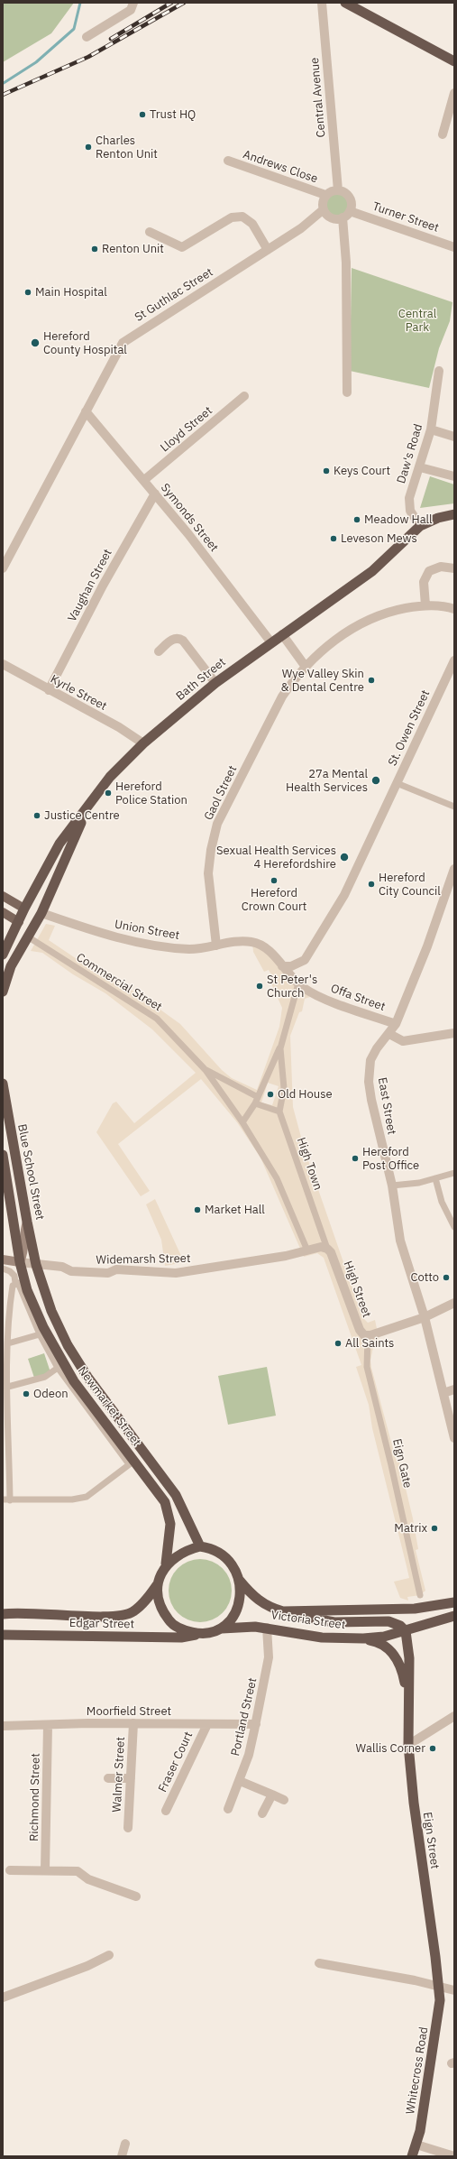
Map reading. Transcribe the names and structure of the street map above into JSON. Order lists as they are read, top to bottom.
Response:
{
  "streets": {
    "highway": [
      "Bath Street",
      "Blue School Street",
      "Newmarket Street",
      "Victoria Street",
      "Edgar Street",
      "Eign Street",
      "Whitecross Road"
    ],
    "main road": ["Widemarsh Street"],
    "street": [
      "Central Avenue",
      "Andrews Close",
      "Turner Street",
      "St Guthlac Street",
      "Lloyd Street",
      "Daw's Road",
      "Symonds Street",
      "Vaughan Street",
      "Kyrle Street",
      "St. Owen Street",
      "Gaol Street",
      "Union Street",
      "Commercial Street",
      "Offa Street",
      "East Street",
      "High Town",
      "High Street",
      "Eign Gate",
      "Moorfield Street",
      "Portland Street",
      "Fraser Court",
      "Walmer Street",
      "Richmond Street"
    ]
  },
  "crossings": [
    ["Central Avenue", "Andrews Close"],
    ["Central Avenue", "Turner Street"],
    ["Central Avenue", "St Guthlac Street"],
    ["Andrews Close", "Turner Street"],
    ["Andrews Close", "St Guthlac Street"],
    ["Turner Street", "St Guthlac Street"],
    ["St Guthlac Street", "Symonds Street"],
    ["Lloyd Street", "Symonds Street"],
    ["Daw's Road", "Bath Street"],
    ["Symonds Street", "Vaughan Street"],
    ["Symonds Street", "Bath Street"],
    ["Vaughan Street", "Kyrle Street"],
    ["Bath Street", "Kyrle Street"],
    ["St. Owen Street", "Offa Street"],
    ["Gaol Street", "Union Street"],
    ["Union Street", "Offa Street"],
    ["Offa Street", "East Street"],
    ["High Town", "Widemarsh Street"],
    ["High Town", "High Street"],
    ["Blue School Street", "Widemarsh Street"],
    ["Blue School Street", "Newmarket Street"],
    ["Widemarsh Street", "High Street"],
    ["Widemarsh Street", "Newmarket Street"],
    ["High Street", "Eign Gate"],
    ["Newmarket Street", "Victoria Street"],
    ["Newmarket Street", "Edgar Street"],
    ["Victoria Street", "Edgar Street"],
    ["Victoria Street", "Portland Street"],
    ["Victoria Street", "Eign Street"],
    ["Moorfield Street", "Portland Street"],
    ["Moorfield Street", "Fraser Court"],
    ["Moorfield Street", "Walmer Street"],
    ["Moorfield Street", "Richmond Street"],
    ["Eign Street", "Whitecross Road"]
  ],
  "parks": ["Central Park"],
  "places": [
    "Trust HQ",
    "Charles Renton Unit",
    "Renton Unit",
    "Main Hospital",
    "Hereford County Hospital",
    "Keys Court",
    "Meadow Hall",
    "Leveson Mews",
    "Wye Valley Skin & Dental Centre",
    "27a Mental Health Services",
    "Hereford Police Station",
    "Justice Centre",
    "Sexual Health Services 4 Herefordshire",
    "Hereford Crown Court",
    "Hereford City Council",
    "St Peter's Church",
    "Old House",
    "Hereford Post Office",
    "Market Hall",
    "Cotto",
    "All Saints",
    "Odeon",
    "Matrix",
    "Wallis Corner"
  ]
}
